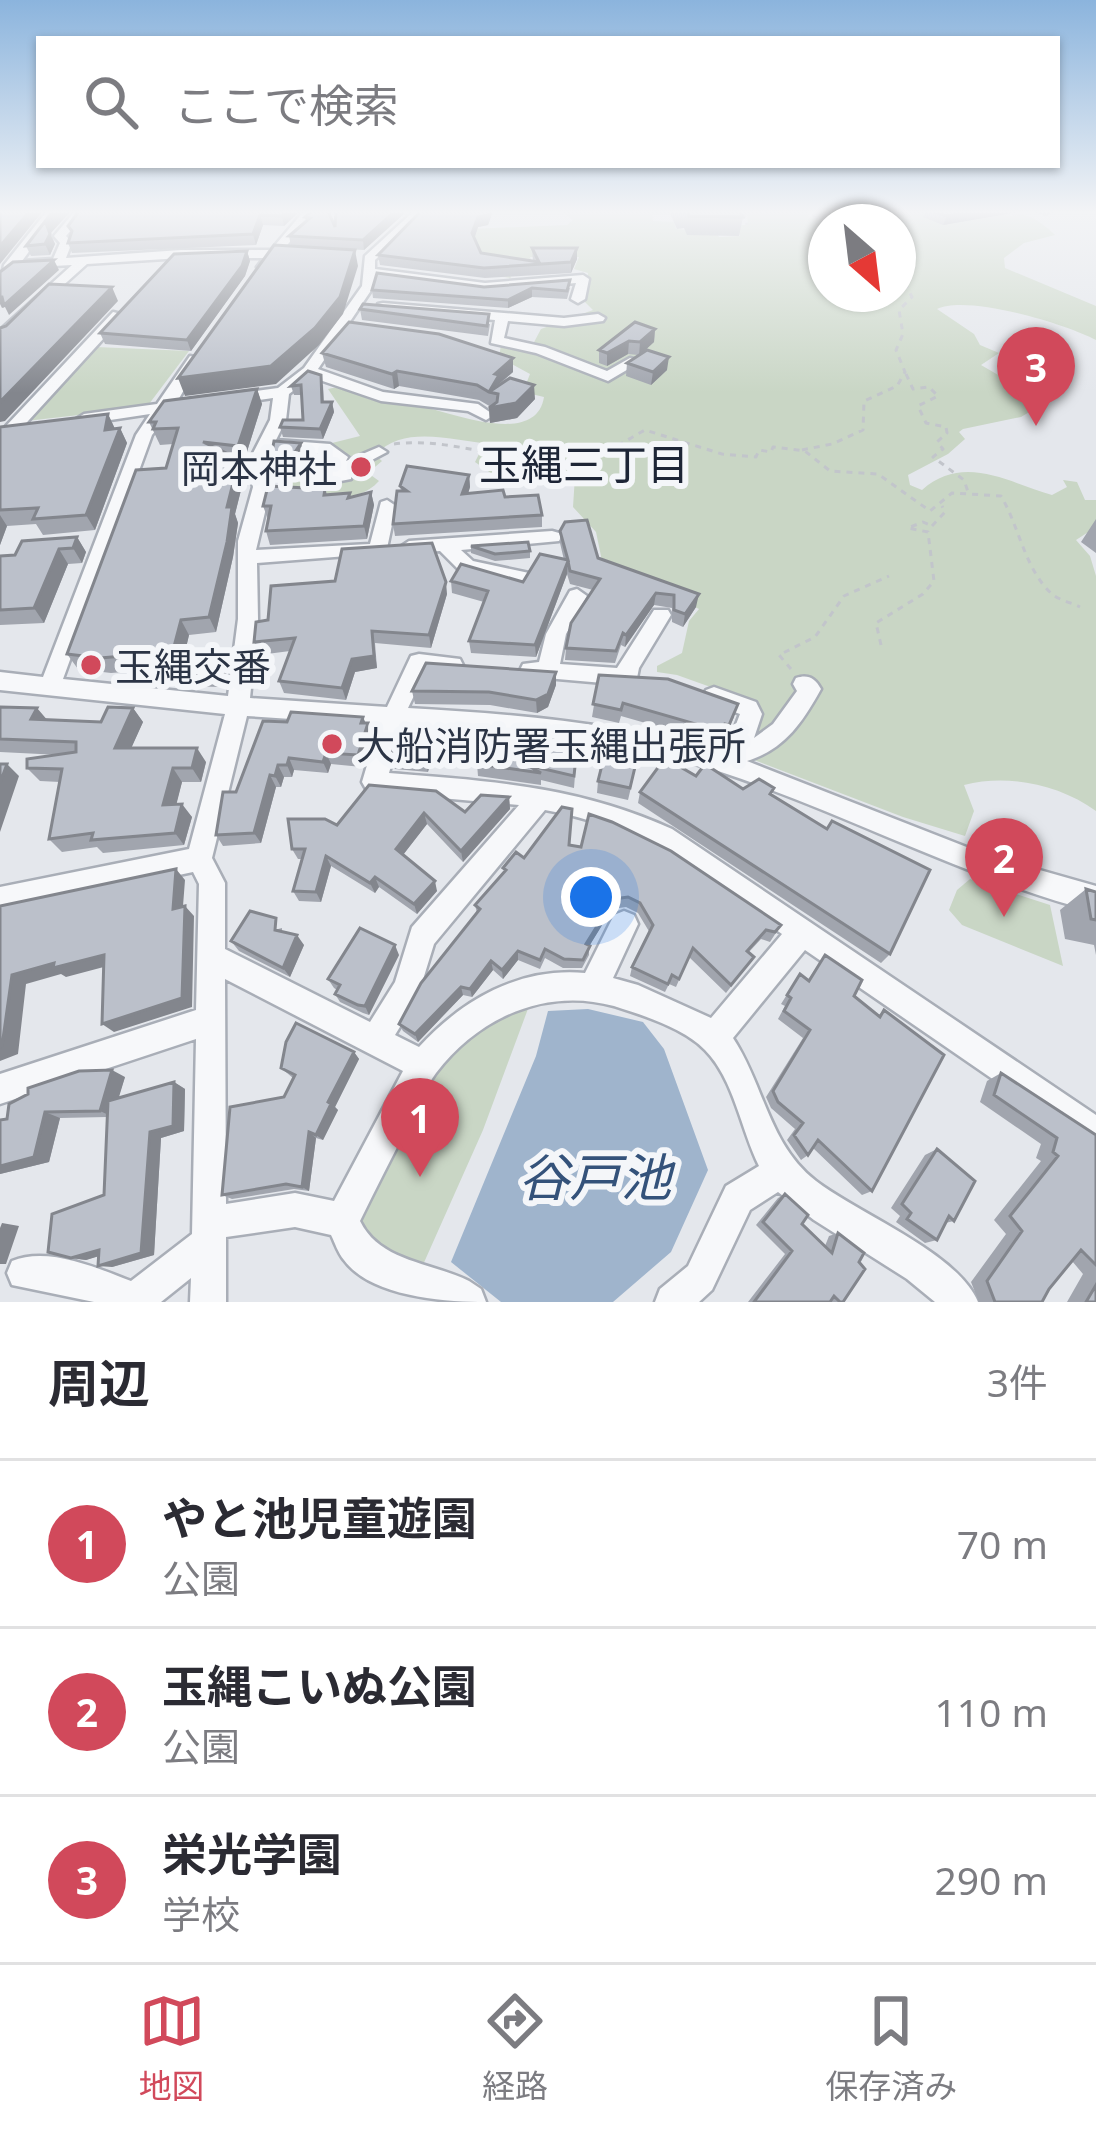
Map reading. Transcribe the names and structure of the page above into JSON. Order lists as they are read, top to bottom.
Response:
{
  "districts": ["玉縄三丁目"],
  "water": ["谷戸池"],
  "places": ["岡本神社", "玉縄交番", "大船消防署玉縄出張所"],
  "north": "bottom right",
  "page": {
    "search": "ここで検索",
    "pins": ["3", "2", "1"],
    "heading": ["周辺", "3件"],
    "list": [
      {
        "mark": "1",
        "name": "やと池児童遊園",
        "note": "公園",
        "value": "70 m"
      },
      {
        "mark": "2",
        "name": "玉縄こいぬ公園",
        "note": "公園",
        "value": "110 m"
      },
      {
        "mark": "3",
        "name": "栄光学園",
        "note": "学校",
        "value": "290 m"
      }
    ],
    "nav": ["地図", "経路", "保存済み"]
  }
}
